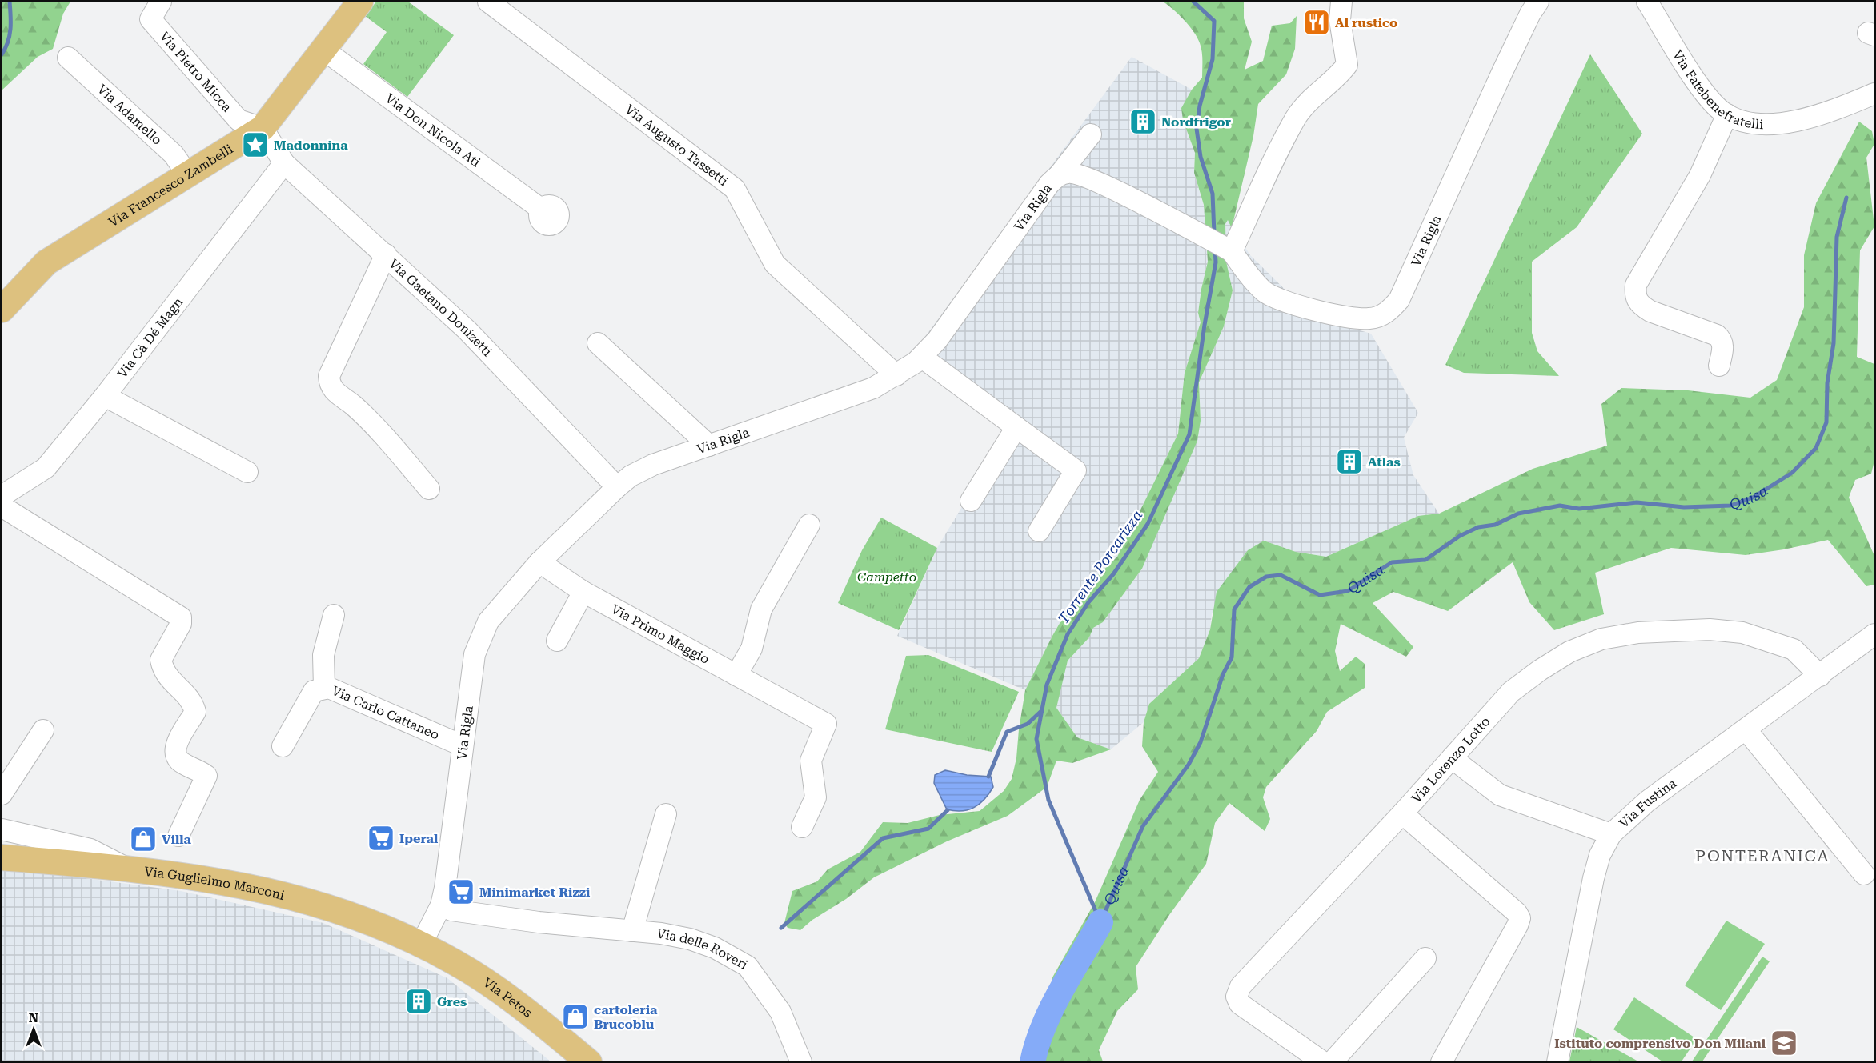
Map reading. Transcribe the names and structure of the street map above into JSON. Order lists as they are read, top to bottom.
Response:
{
  "streets": {
    "main road": ["Via Francesco Zambelli", "Via Guglielmo Marconi", "Via Petos"],
    "street": [
      "Via Pietro Micca",
      "Via Fatebenefratelli",
      "Via Adamello",
      "Via Don Nicola Ati",
      "Via Augusto Tassetti",
      "Via Rigla",
      "Via Gaetano Donizetti",
      "Via Cà Dé Magn",
      "Via Primo Maggio",
      "Via Carlo Cattaneo",
      "Via Lorenzo Lotto",
      "Via Fustina",
      "Via delle Roveri"
    ]
  },
  "crossings": [
    ["Via Pietro Micca", "Via Francesco Zambelli"],
    ["Via Pietro Micca", "Via Gaetano Donizetti"],
    ["Via Adamello", "Via Francesco Zambelli"],
    ["Via Don Nicola Ati", "Via Francesco Zambelli"],
    ["Via Augusto Tassetti", "Via Rigla"],
    ["Via Francesco Zambelli", "Via Gaetano Donizetti"],
    ["Via Rigla", "Via Gaetano Donizetti"],
    ["Via Rigla", "Via Primo Maggio"],
    ["Via Rigla", "Via Carlo Cattaneo"],
    ["Via Rigla", "Via Guglielmo Marconi"],
    ["Via Rigla", "Via delle Roveri"],
    ["Via Rigla", "Via Petos"],
    ["Via Gaetano Donizetti", "Via Cà Dé Magn"],
    ["Via Lorenzo Lotto", "Via Fustina"],
    ["Via Guglielmo Marconi", "Via Petos"]
  ],
  "districts": ["PONTERANICA"],
  "water": ["Quisa", "Torrente Porcarizza"],
  "parks": ["Campetto"],
  "places": {
    "restaurant": ["Al rustico"],
    "building": ["Nordfrigor", "Atlas", "Gres"],
    "place": ["Madonnina"],
    "supermarket": ["Iperal", "Minimarket Rizzi"],
    "shop": ["Villa", "cartoleria Brucoblu"],
    "school or university": ["Istituto comprensivo Don Milani"]
  },
  "north": "top"
}
